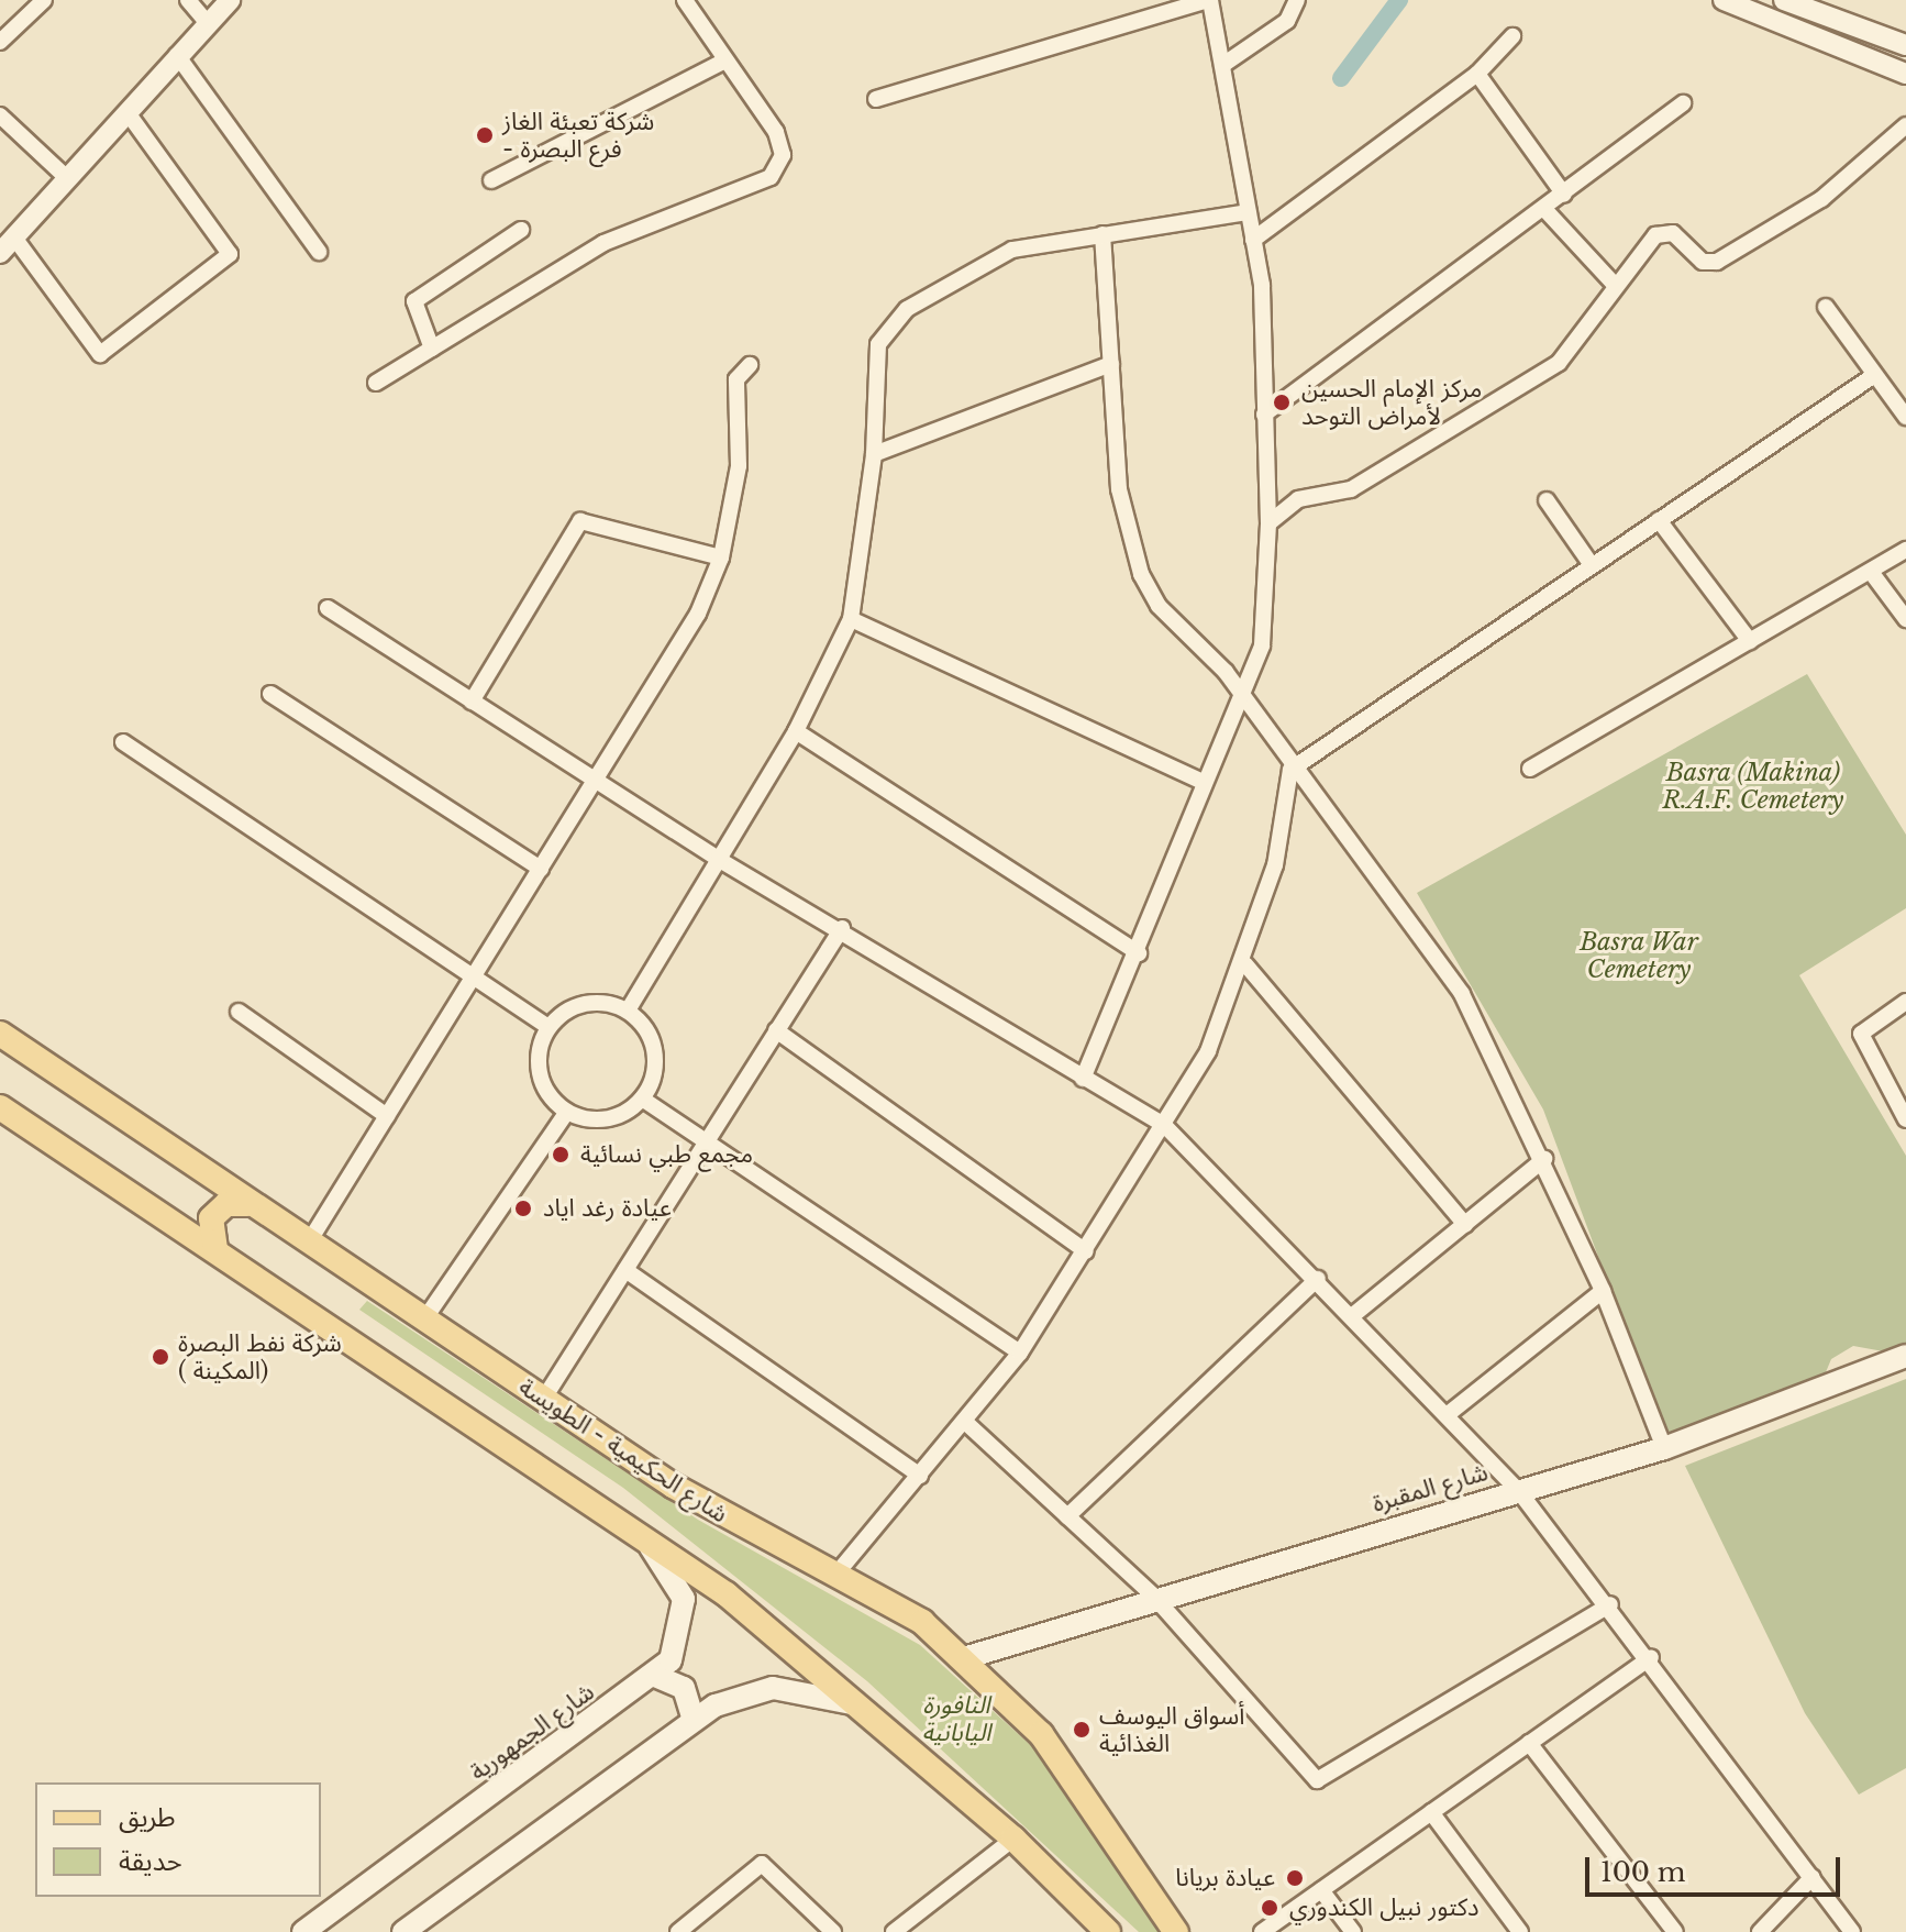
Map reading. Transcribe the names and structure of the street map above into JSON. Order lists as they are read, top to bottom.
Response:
{
  "streets": {
    "main road": ["شارع الحكيمية - الطويسة", "شارع المقبرة", "شارع الجمهورية"]
  },
  "crossings": [
    ["شارع الحكيمية - الطويسة", "شارع المقبرة"]
  ],
  "parks": ["Basra (Makina) R.A.F. Cemetery", "Basra War Cemetery", "النافورة اليابانية"],
  "places": [
    "شركة تعبئة الغاز - فرع البصرة",
    "مركز الإمام الحسين لأمراض التوحد",
    "مجمع طبي نسائية",
    "عيادة رغد اياد",
    "شركة نفط البصرة ( المكينة)",
    "أسواق اليوسف الغذائية",
    "عيادة بريانا",
    "دكتور نبيل الكندوري"
  ],
  "legend": ["طريق", "حديقة"],
  "scale_bar": "100 m"
}
